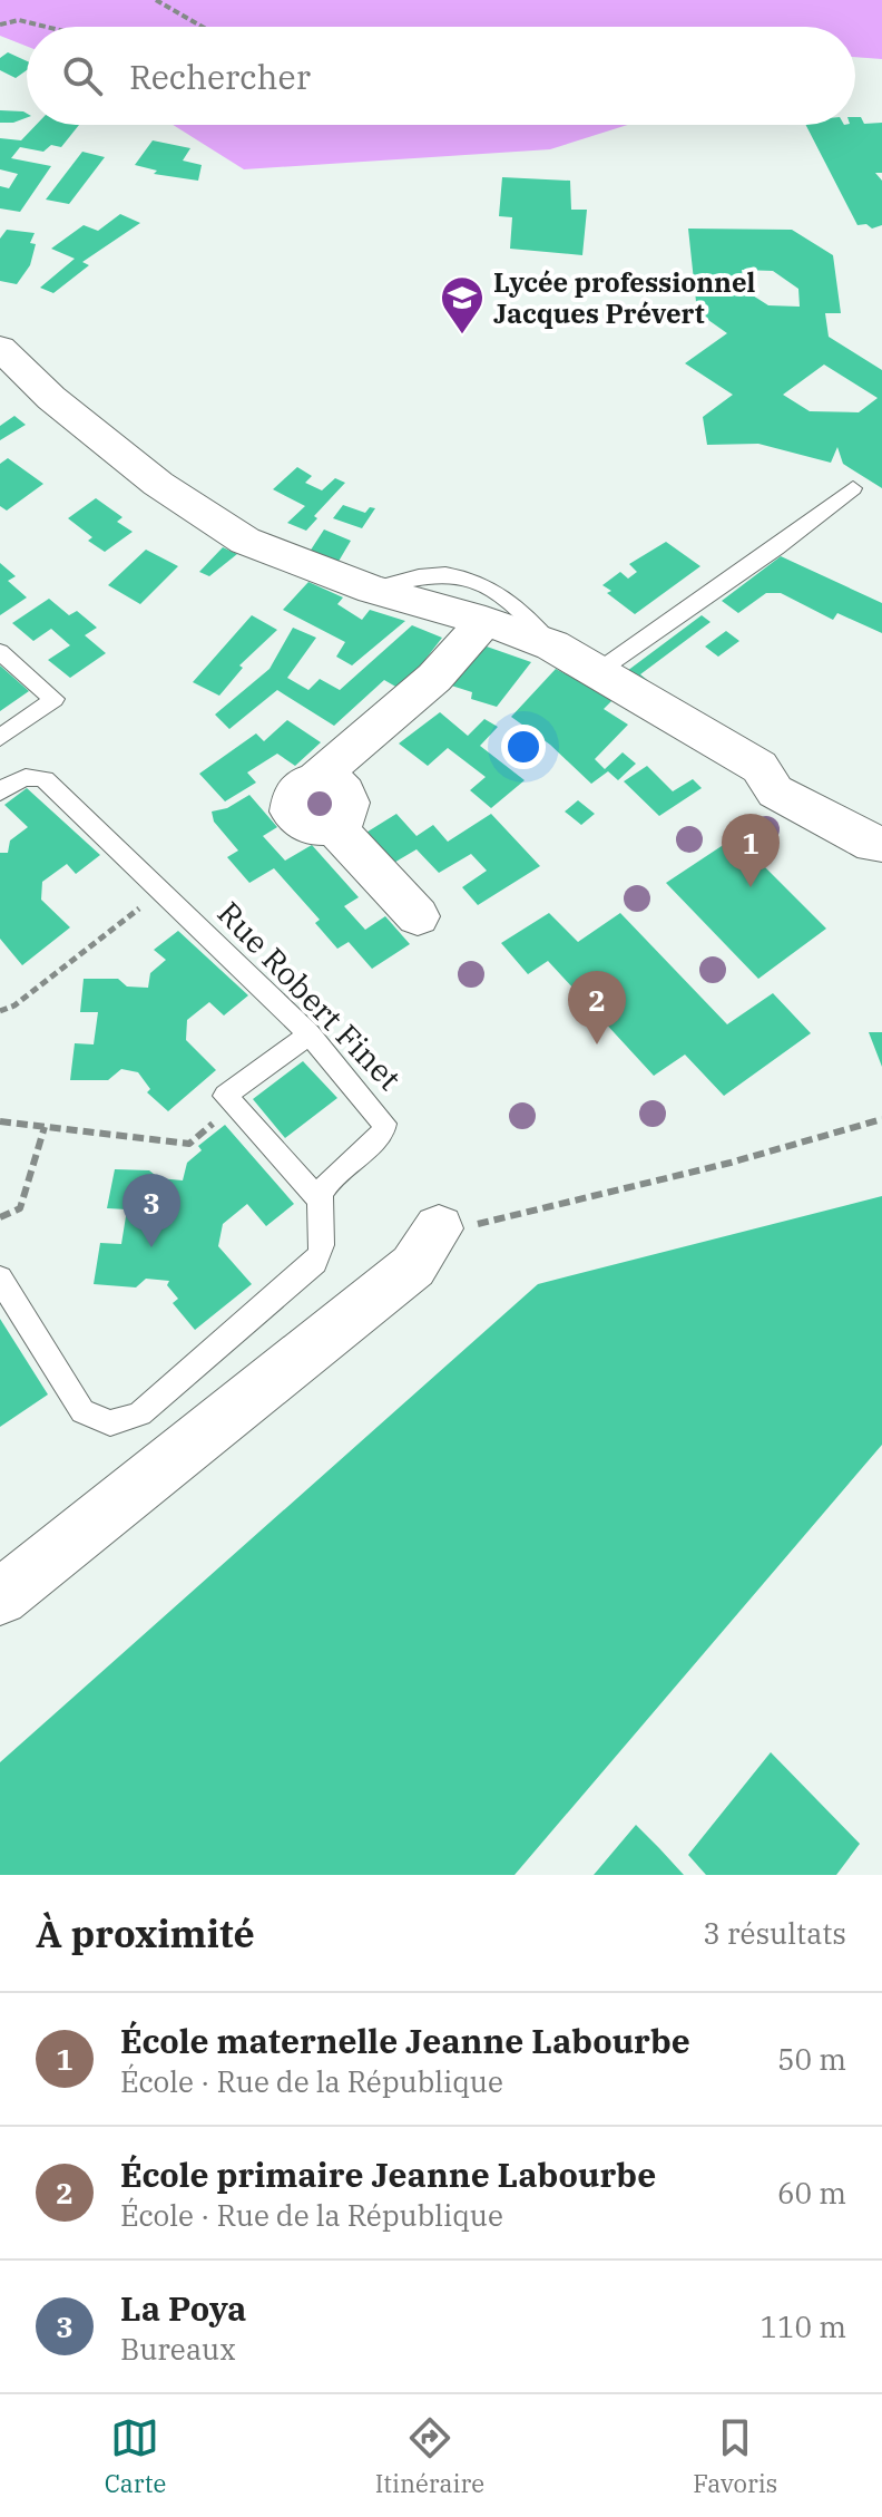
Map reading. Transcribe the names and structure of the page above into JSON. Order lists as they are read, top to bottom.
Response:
{
  "streets": {
    "lane": ["Rue Robert Finet"]
  },
  "places": {
    "school or university": ["Lycée professionnel Jacques Prévert"]
  },
  "page": {
    "search": "Rechercher",
    "pins": ["1", "2", "3"],
    "heading": ["À proximité", "3 résultats"],
    "list": [
      {
        "mark": "1",
        "name": "École maternelle Jeanne Labourbe",
        "note": "École · Rue de la République",
        "value": "50 m"
      },
      {
        "mark": "2",
        "name": "École primaire Jeanne Labourbe",
        "note": "École · Rue de la République",
        "value": "60 m"
      },
      {
        "mark": "3",
        "name": "La Poya",
        "note": "Bureaux",
        "value": "110 m"
      }
    ],
    "nav": ["Carte", "Itinéraire", "Favoris"]
  }
}
